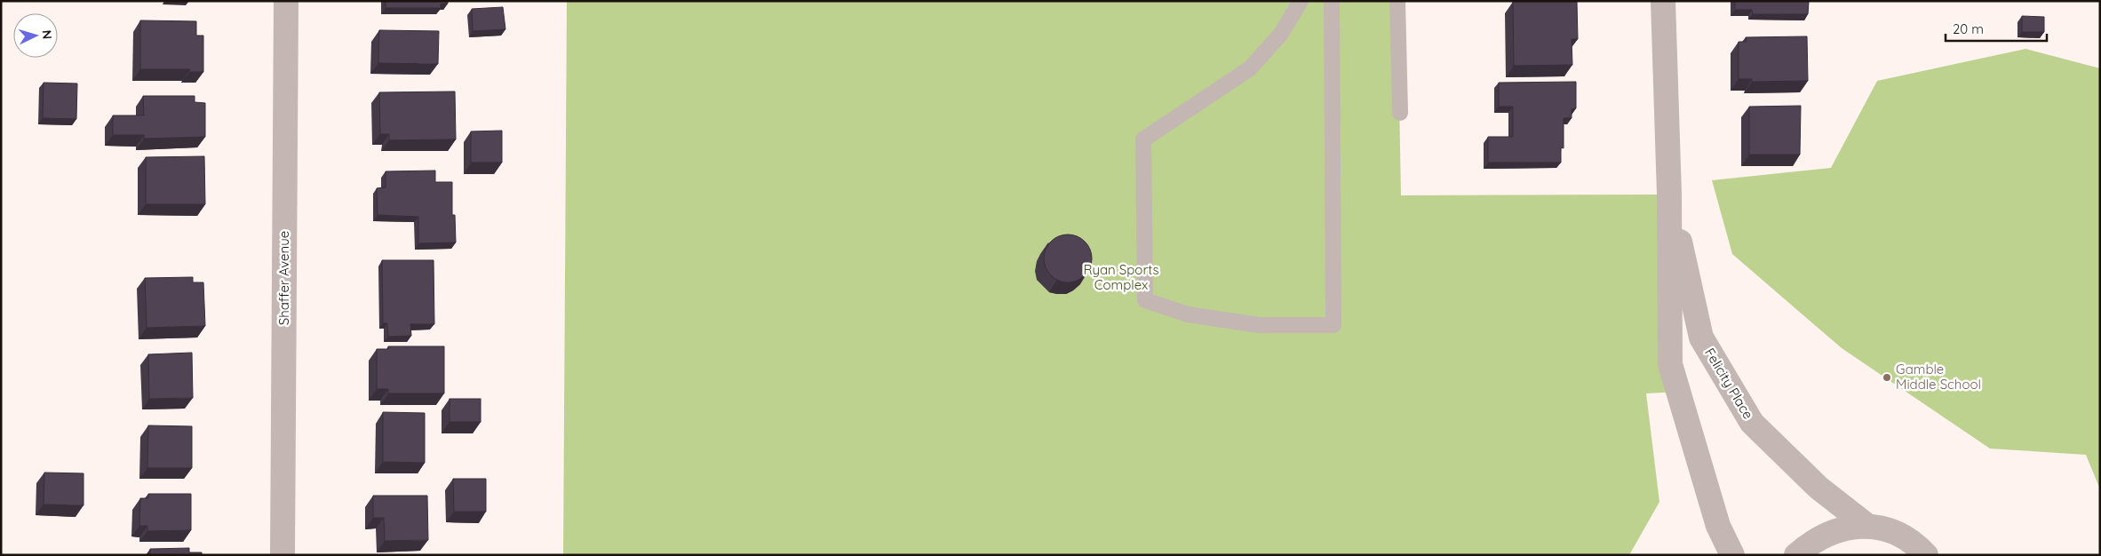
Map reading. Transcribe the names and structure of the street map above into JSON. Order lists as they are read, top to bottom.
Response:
{
  "streets": {
    "street": ["Shaffer Avenue", "Felicity Place"]
  },
  "parks": ["Ryan Sports Complex"],
  "places": ["Gamble Middle School"],
  "scale_bar": "20 m",
  "north": "right"
}
